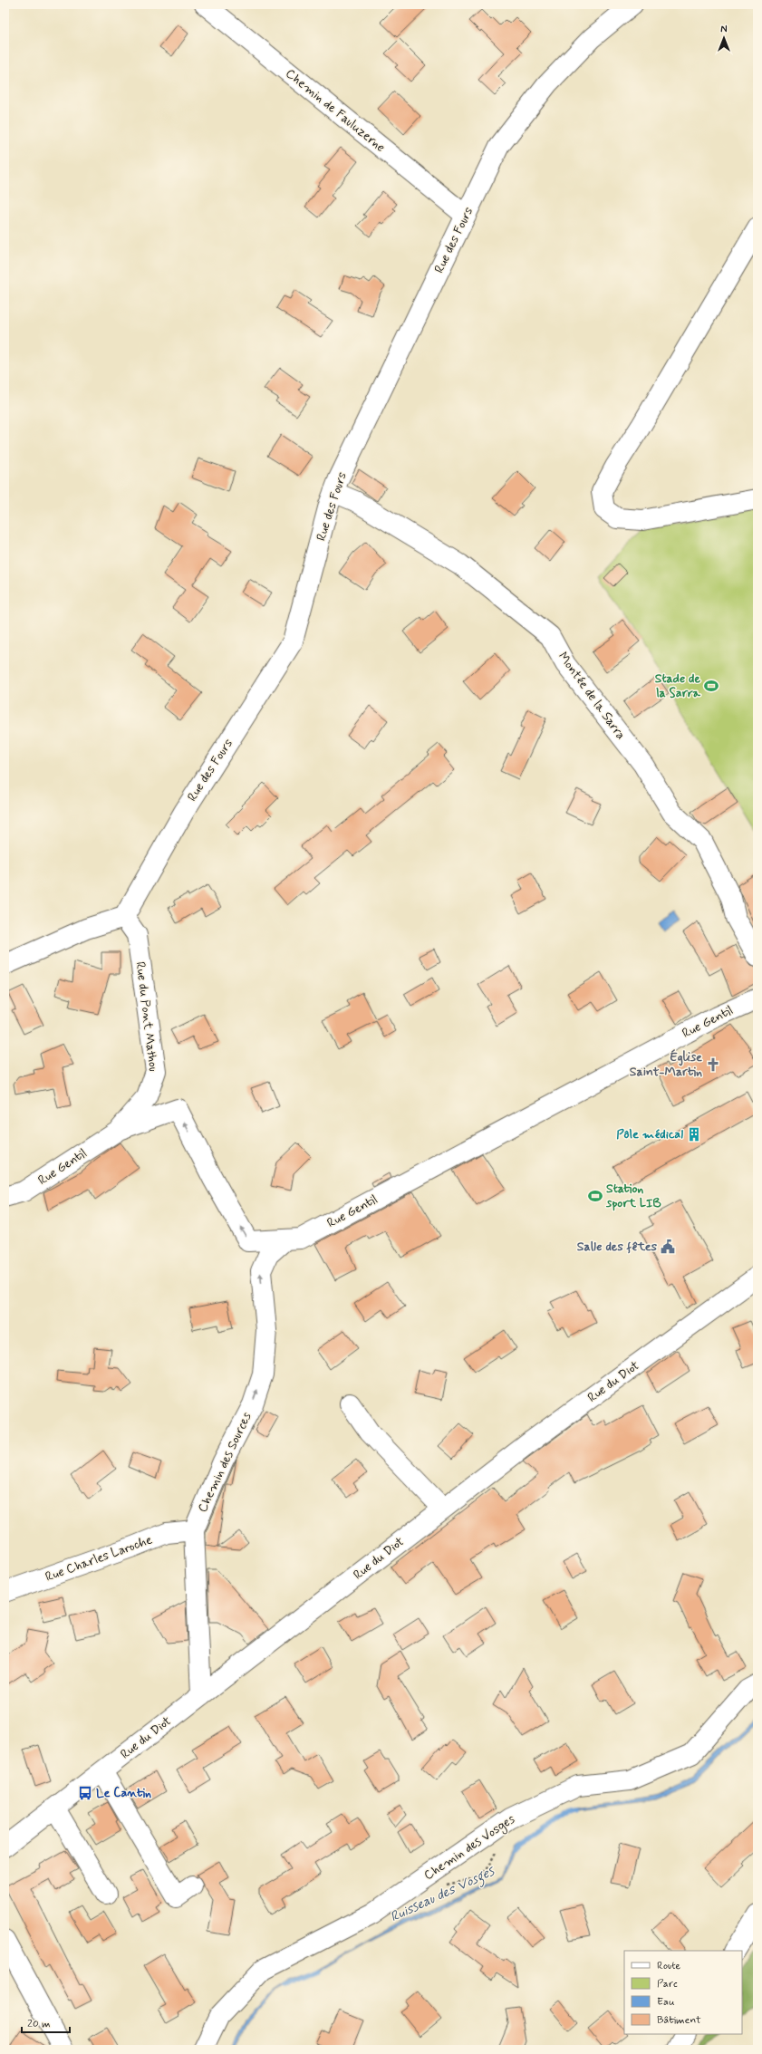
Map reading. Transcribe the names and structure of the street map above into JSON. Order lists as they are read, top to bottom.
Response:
{
  "streets": {
    "street": [
      "Chemin de Fauluzerne",
      "Rue des Fours",
      "Montée de la Sarra",
      "Rue du Pont Mathou",
      "Rue Gentil",
      "Rue du Diot",
      "Chemin des Sources",
      "Rue Charles Laroche",
      "Chemin des Vosges"
    ]
  },
  "crossings": [
    ["Chemin de Fauluzerne", "Rue des Fours"],
    ["Rue des Fours", "Montée de la Sarra"],
    ["Rue des Fours", "Rue du Pont Mathou"],
    ["Rue du Pont Mathou", "Rue Gentil"],
    ["Rue Gentil", "Chemin des Sources"],
    ["Rue du Diot", "Chemin des Sources"],
    ["Chemin des Sources", "Rue Charles Laroche"]
  ],
  "one_way": ["Chemin des Sources"],
  "water": ["Ruisseau des Vosges"],
  "places": {
    "sports": ["Stade de la Sarra", "Station sport LIB"],
    "church": ["Église Saint-Martin"],
    "building": ["Pôle médical"],
    "public building": ["Salle des fêtes"],
    "bus stop": ["Le Cantin"]
  },
  "legend": [
    "Route",
    "Parc",
    "Eau",
    "Bâtiment"
  ],
  "scale_bar": "20 m",
  "north": "top"
}
